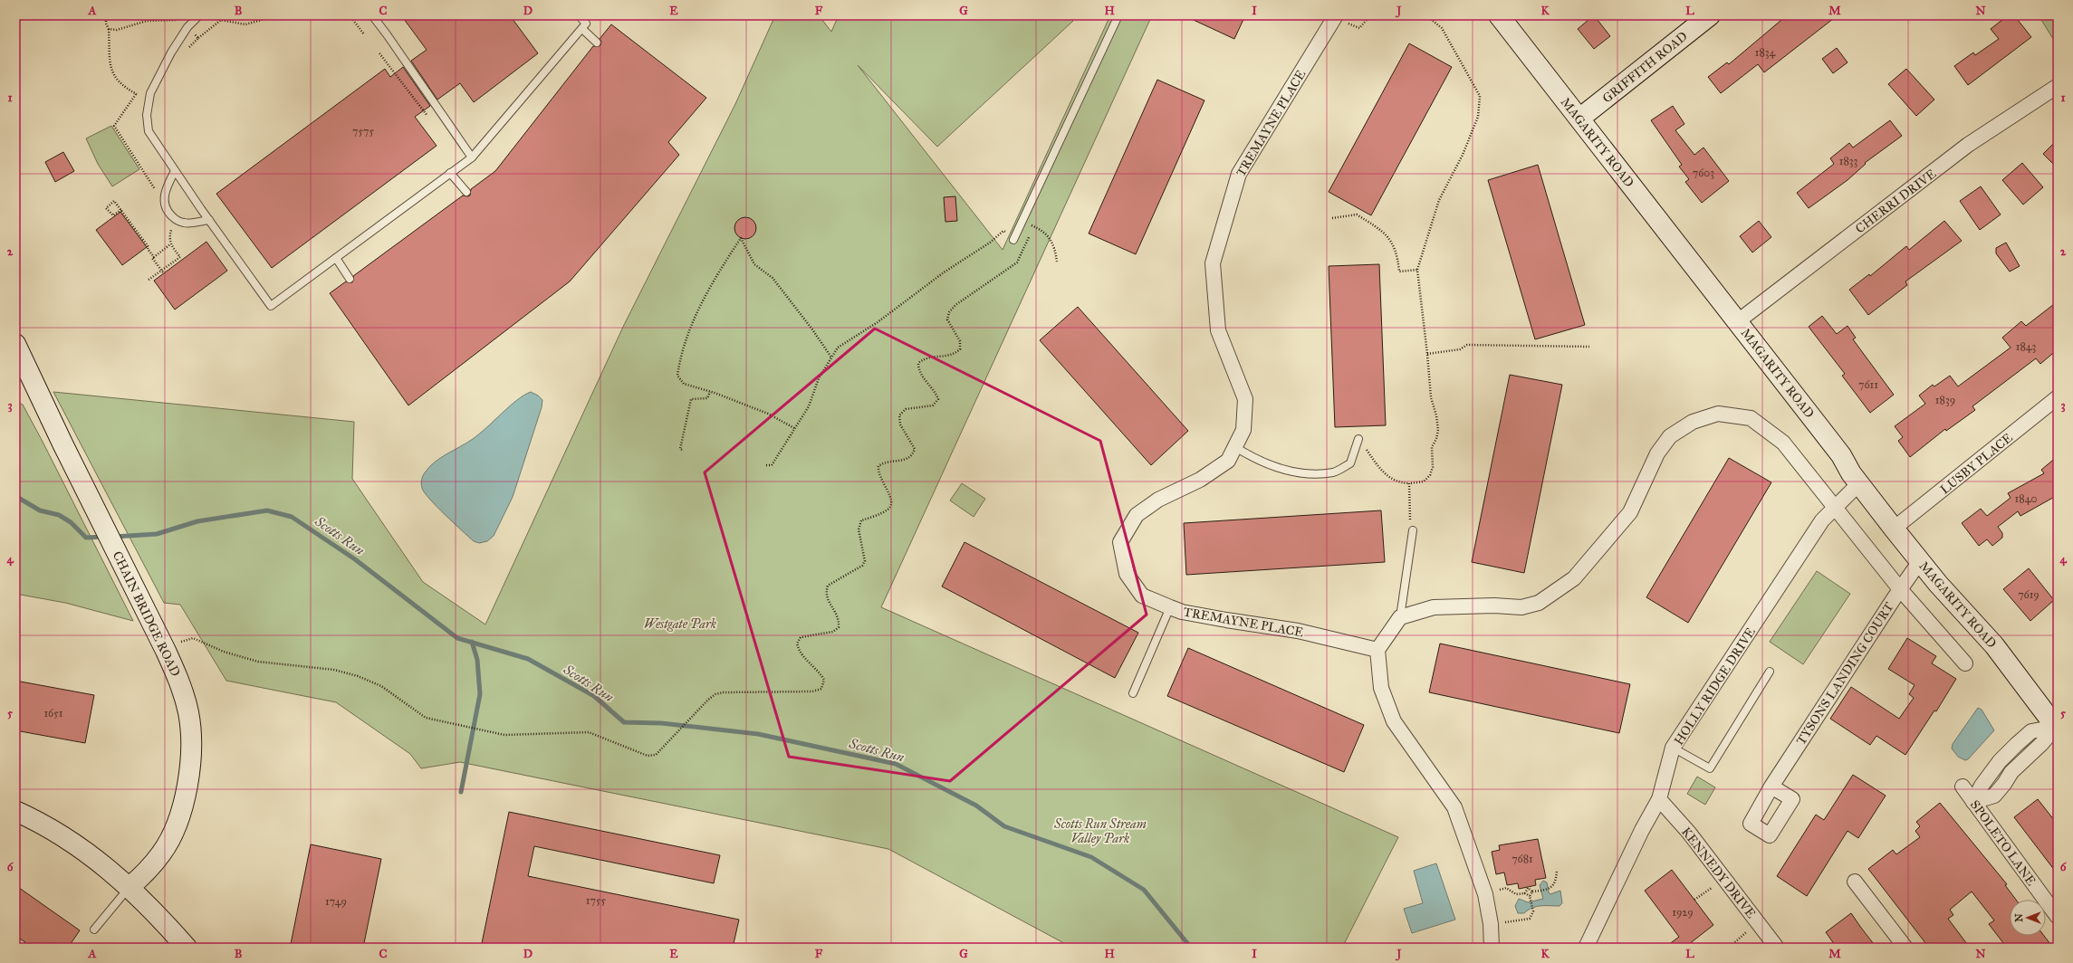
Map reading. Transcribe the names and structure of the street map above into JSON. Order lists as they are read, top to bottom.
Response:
{
  "streets": {
    "street": [
      "GRIFFITH ROAD",
      "TREMAYNE PLACE",
      "MAGARITY ROAD",
      "CHERRI DRIVE",
      "LUSBY PLACE",
      "CHAIN BRIDGE ROAD",
      "TYSONS LANDING COURT",
      "HOLLY RIDGE DRIVE",
      "SPOLETO LANE",
      "KENNEDY DRIVE"
    ]
  },
  "crossings": [
    ["GRIFFITH ROAD", "MAGARITY ROAD"],
    ["MAGARITY ROAD", "CHERRI DRIVE"],
    ["MAGARITY ROAD", "LUSBY PLACE"],
    ["MAGARITY ROAD", "TYSONS LANDING COURT"],
    ["MAGARITY ROAD", "HOLLY RIDGE DRIVE"],
    ["HOLLY RIDGE DRIVE", "KENNEDY DRIVE"]
  ],
  "water": ["Scotts Run"],
  "parks": ["Westgate Park", "Scotts Run Stream Valley Park"],
  "house_numbers": [
    "1834",
    "7575",
    "1833",
    "7603",
    "1843",
    "7611",
    "1839",
    "1840",
    "7619",
    "1651",
    "7681",
    "1755",
    "1749",
    "1929"
  ],
  "north": "left",
  "grid": {
    "columns": [
      "A",
      "B",
      "C",
      "D",
      "E",
      "F",
      "G",
      "H",
      "I",
      "J",
      "K",
      "L",
      "M",
      "N"
    ],
    "rows": [
      "1",
      "2",
      "3",
      "4",
      "5",
      "6"
    ]
  }
}
